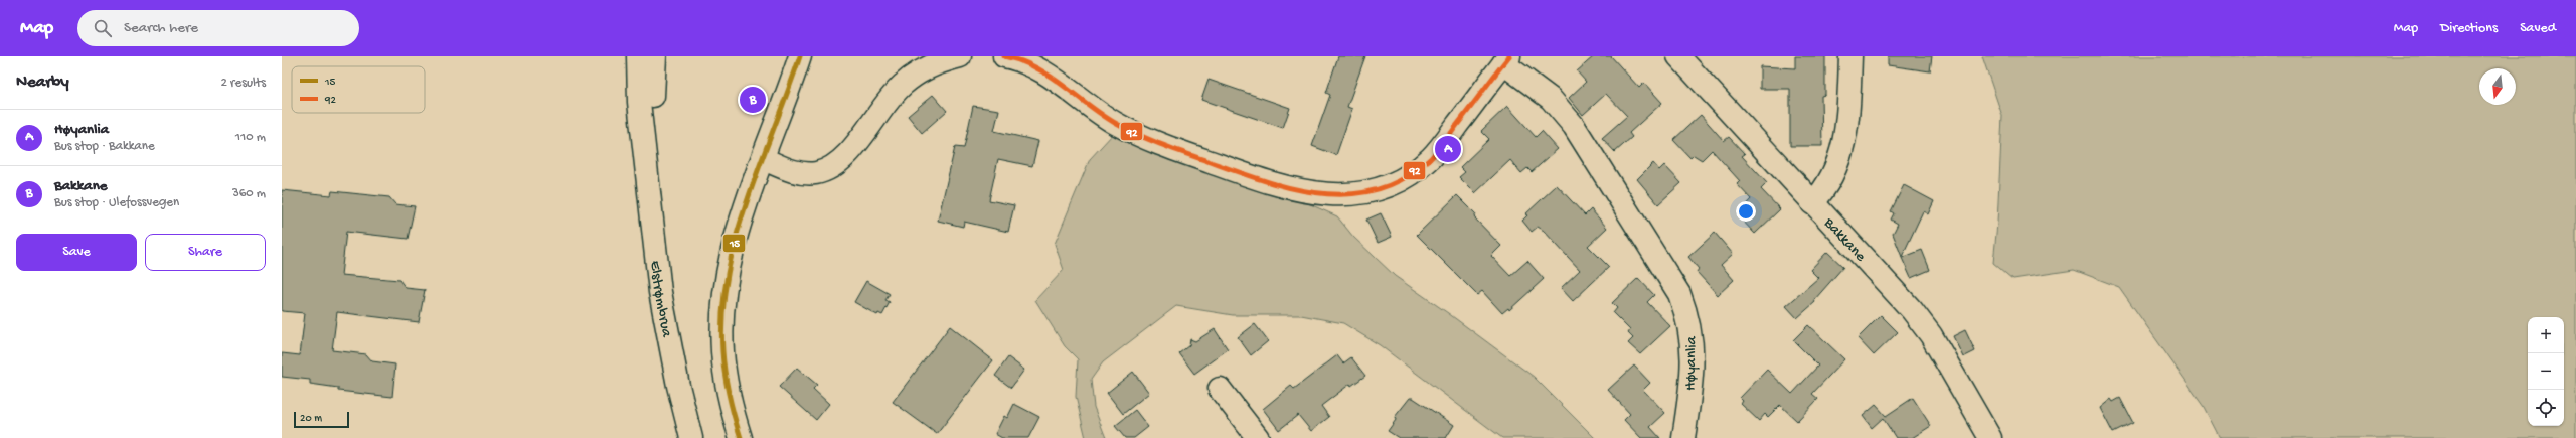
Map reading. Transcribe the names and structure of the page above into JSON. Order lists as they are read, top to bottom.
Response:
{
  "streets": {
    "street": ["Bakkane", "Elstrømbrua", "Høyanlia"]
  },
  "lines": ["transit line 15", "transit line 92"],
  "legend": ["15", "92"],
  "scale_bar": "20 m",
  "north": "bottom",
  "page": {
    "header": "Map",
    "search": "Search here",
    "nav": ["Map", "Directions", "Saved"],
    "heading": ["Nearby", "2 results"],
    "pins": ["B", "A"],
    "list": [
      {
        "mark": "A",
        "name": "Høyanlia",
        "note": "Bus stop · Bakkane",
        "value": "110 m"
      },
      {
        "mark": "B",
        "name": "Bakkane",
        "note": "Bus stop · Ulefossvegen",
        "value": "360 m"
      }
    ],
    "buttons": ["Save", "Share"],
    "map_buttons": ["+", "−"],
    "scale": "20 m"
  }
}
